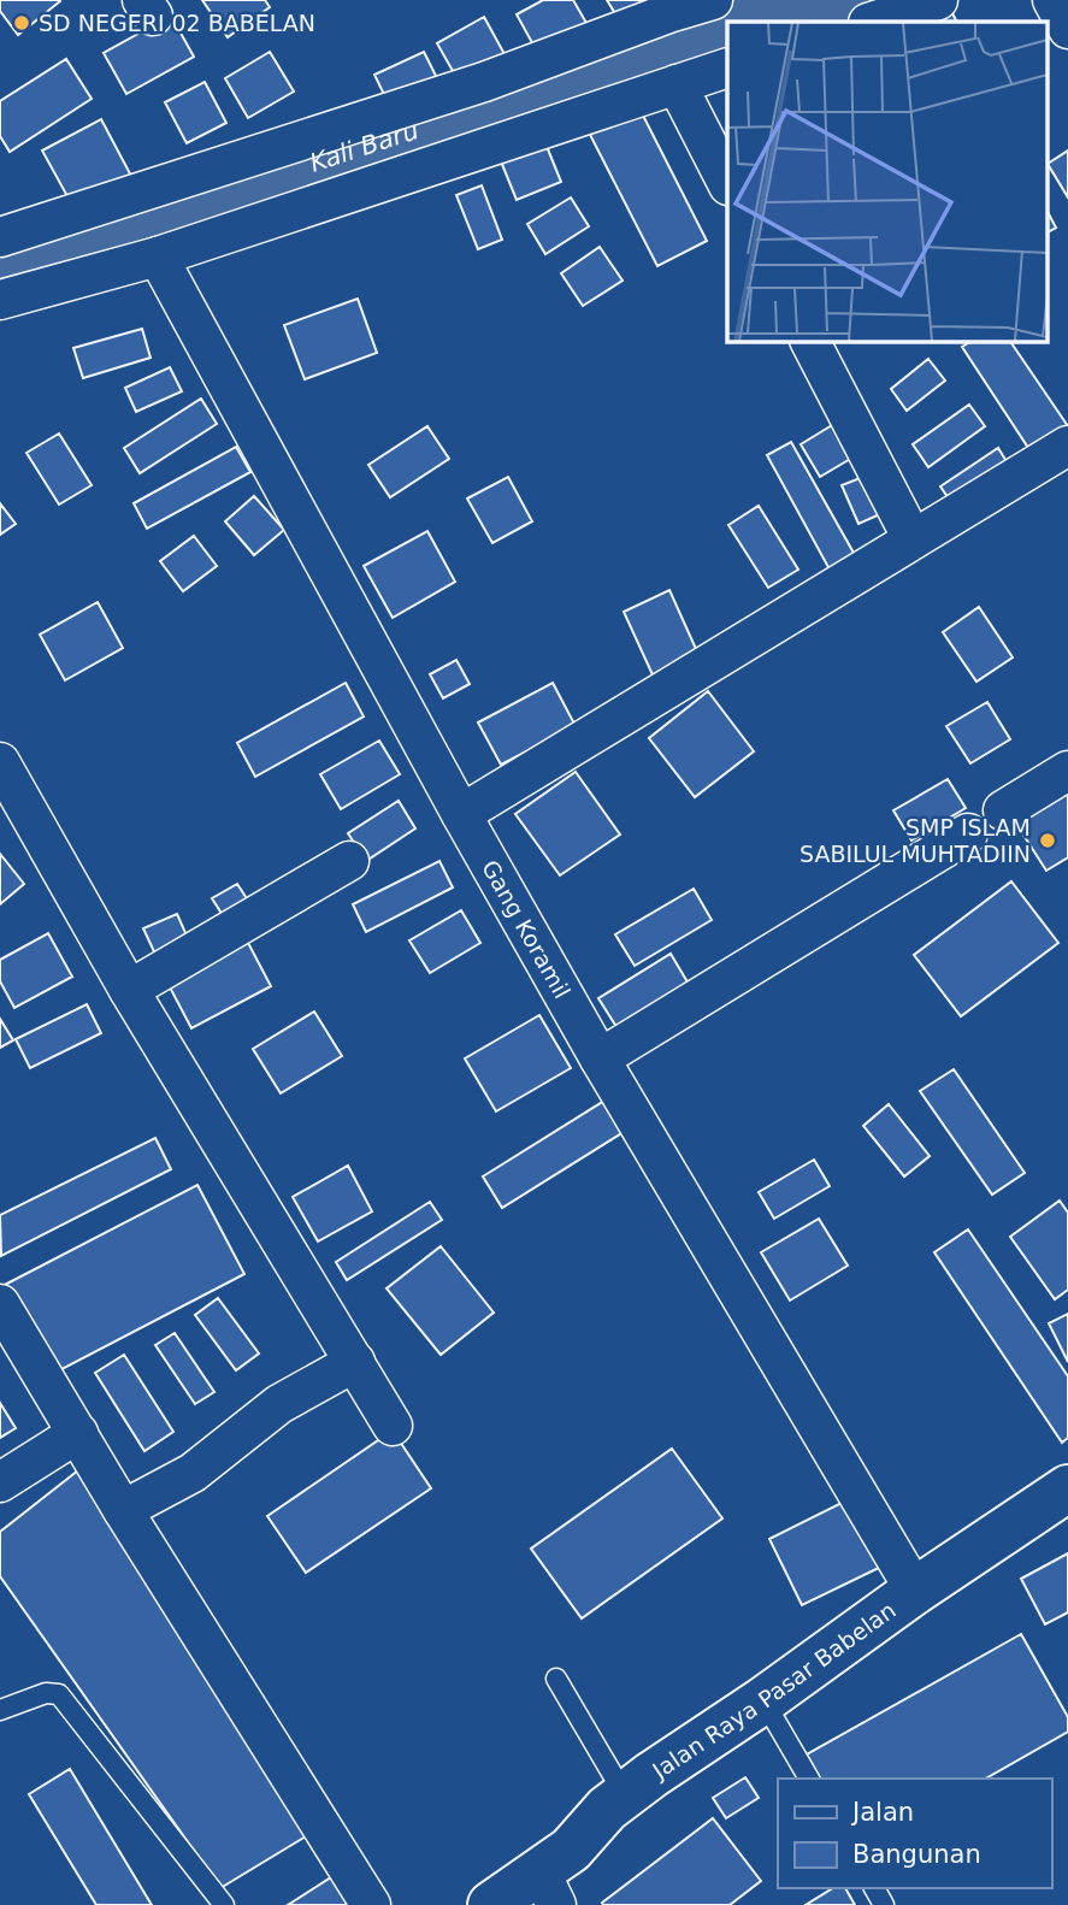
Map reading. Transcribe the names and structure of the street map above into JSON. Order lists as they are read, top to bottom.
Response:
{
  "streets": {
    "main road": ["Jalan Raya Pasar Babelan"],
    "street": ["Gang Koramil"]
  },
  "crossings": [
    ["Gang Koramil", "Jalan Raya Pasar Babelan"]
  ],
  "water": ["Kali Baru"],
  "places": ["SD NEGERI 02 BABELAN", "SMP ISLAM SABILUL MUHTADIIN"],
  "legend": ["Jalan", "Bangunan"]
}
